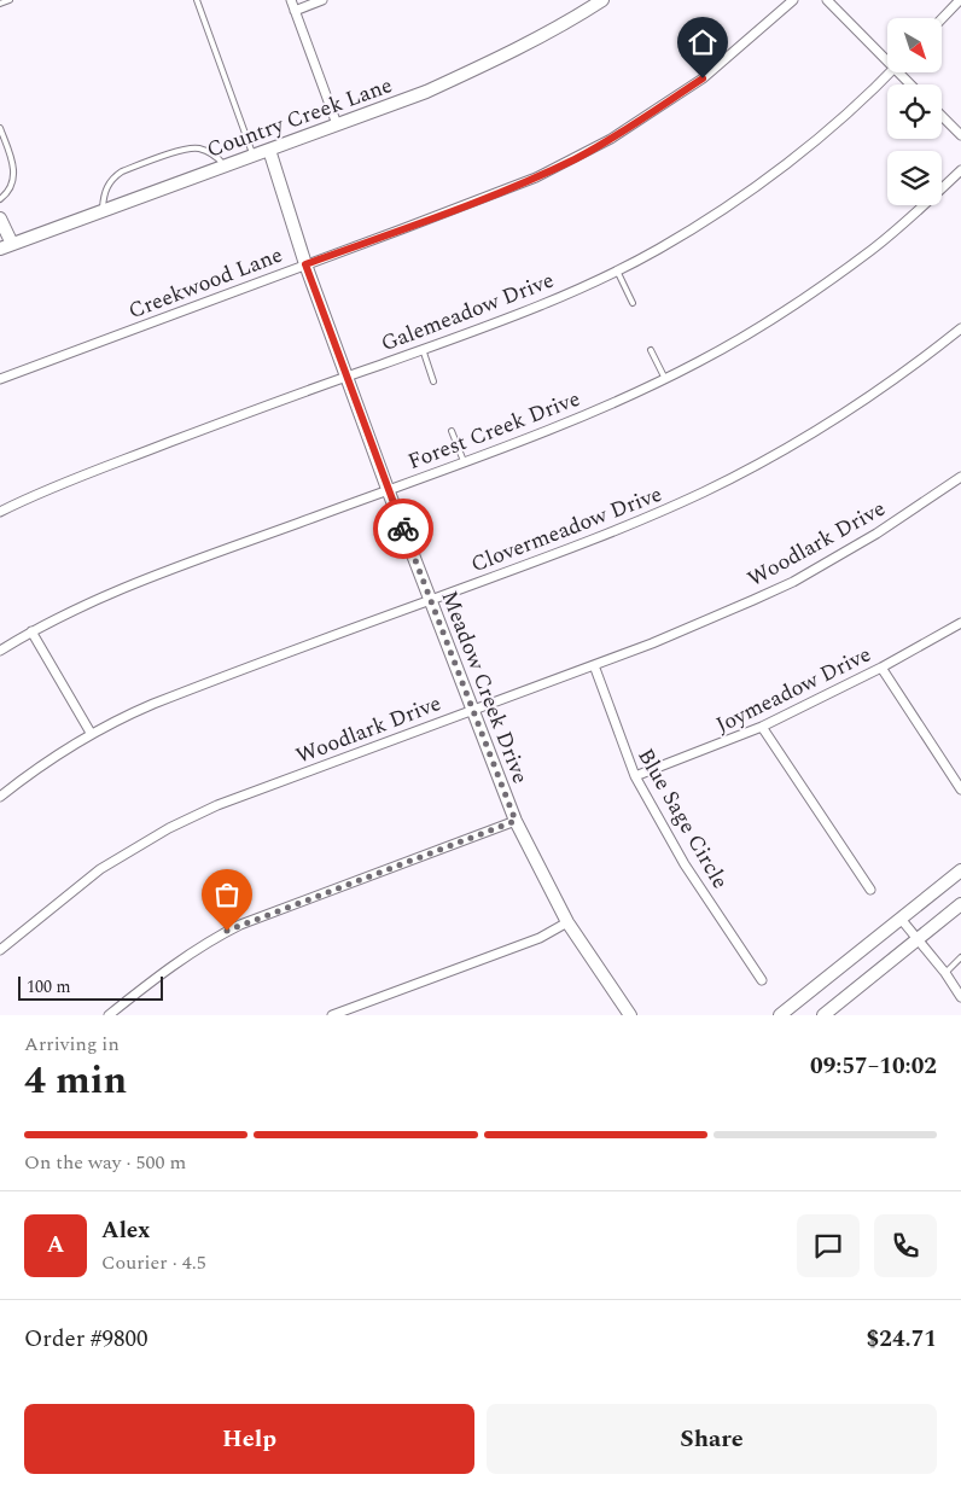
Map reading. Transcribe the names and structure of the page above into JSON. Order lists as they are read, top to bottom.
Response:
{
  "streets": {
    "street": [
      "Country Creek Lane",
      "Creekwood Lane",
      "Galemeadow Drive",
      "Forest Creek Drive",
      "Clovermeadow Drive",
      "Woodlark Drive",
      "Meadow Creek Drive",
      "Joymeadow Drive",
      "Blue Sage Circle"
    ]
  },
  "crossings": [
    ["Country Creek Lane", "Meadow Creek Drive"],
    ["Creekwood Lane", "Meadow Creek Drive"],
    ["Galemeadow Drive", "Meadow Creek Drive"],
    ["Forest Creek Drive", "Meadow Creek Drive"],
    ["Clovermeadow Drive", "Meadow Creek Drive"],
    ["Woodlark Drive", "Meadow Creek Drive"],
    ["Woodlark Drive", "Blue Sage Circle"],
    ["Joymeadow Drive", "Blue Sage Circle"]
  ],
  "scale_bar": "100 m",
  "north": "bottom right",
  "page": {
    "scale": "100 m",
    "heading": ["4 min", "Arriving in", "09:57–10:02"],
    "panel": [
      "Alex",
      "Courier · 4.5",
      "Order #9800",
      "$24.71"
    ],
    "bar": "On the way · 500 m",
    "round": "A",
    "buttons": ["Help", "Share"]
  }
}
